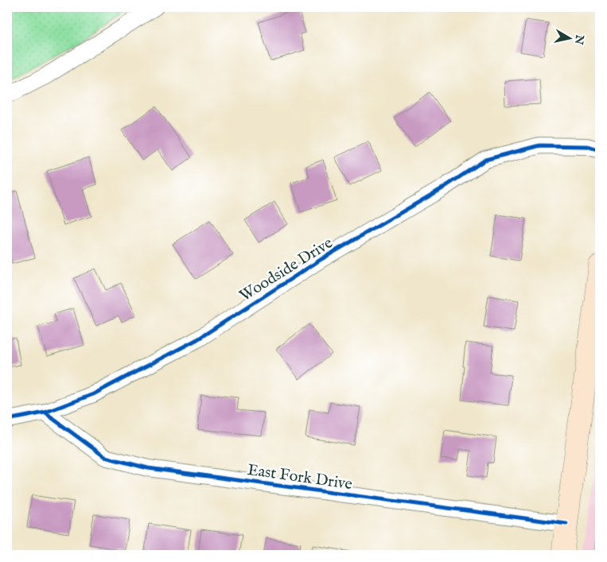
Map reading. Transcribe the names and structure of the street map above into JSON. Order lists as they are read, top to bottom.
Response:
{
  "streets": {
    "street": ["Woodside Drive", "East Fork Drive"]
  },
  "crossings": [
    ["Woodside Drive", "East Fork Drive"]
  ],
  "north": "right"
}
